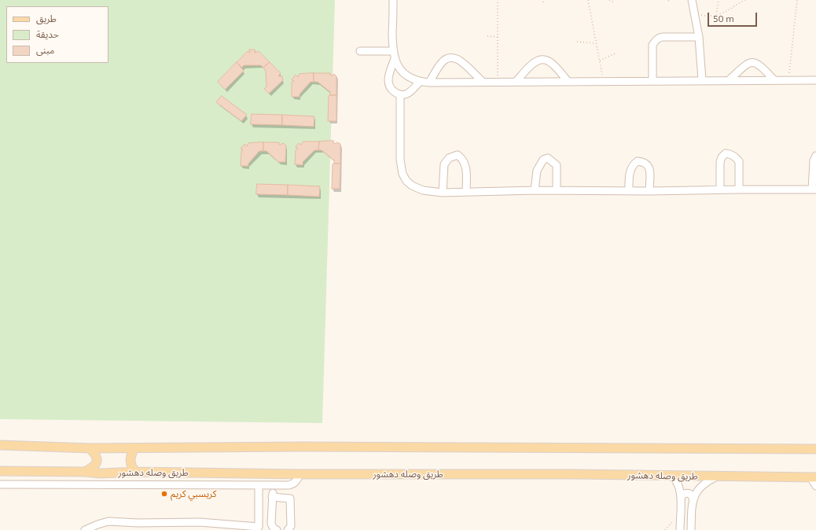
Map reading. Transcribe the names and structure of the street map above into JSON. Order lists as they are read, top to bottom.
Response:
{
  "streets": {
    "main road": ["طريق وصله دهشور"]
  },
  "places": ["كريسبي كريم"],
  "legend": ["طريق", "حديقة", "مبنى"],
  "scale_bar": "50 m"
}
